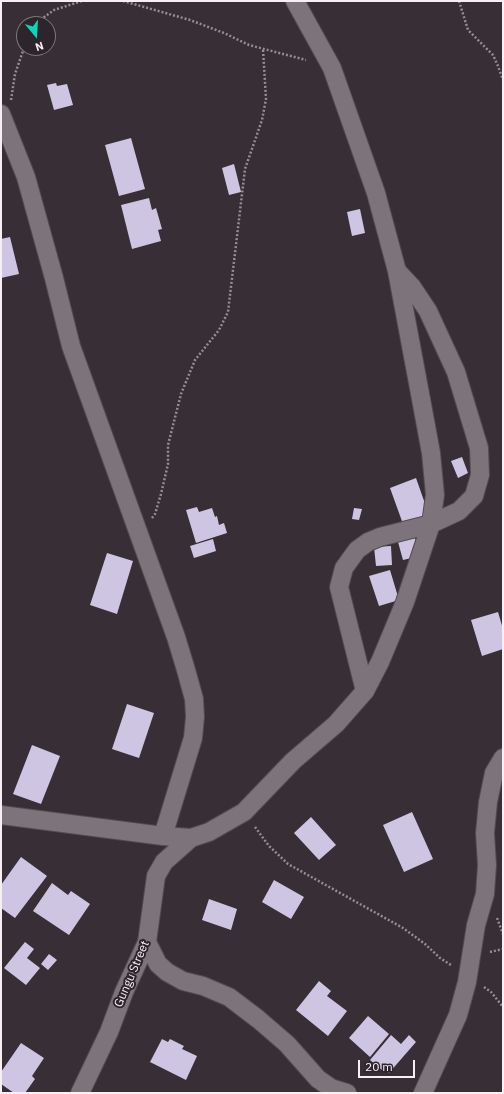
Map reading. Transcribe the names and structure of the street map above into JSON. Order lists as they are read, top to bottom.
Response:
{
  "streets": {
    "street": ["Gungu Street"]
  },
  "scale_bar": "20 m",
  "north": "bottom"
}
